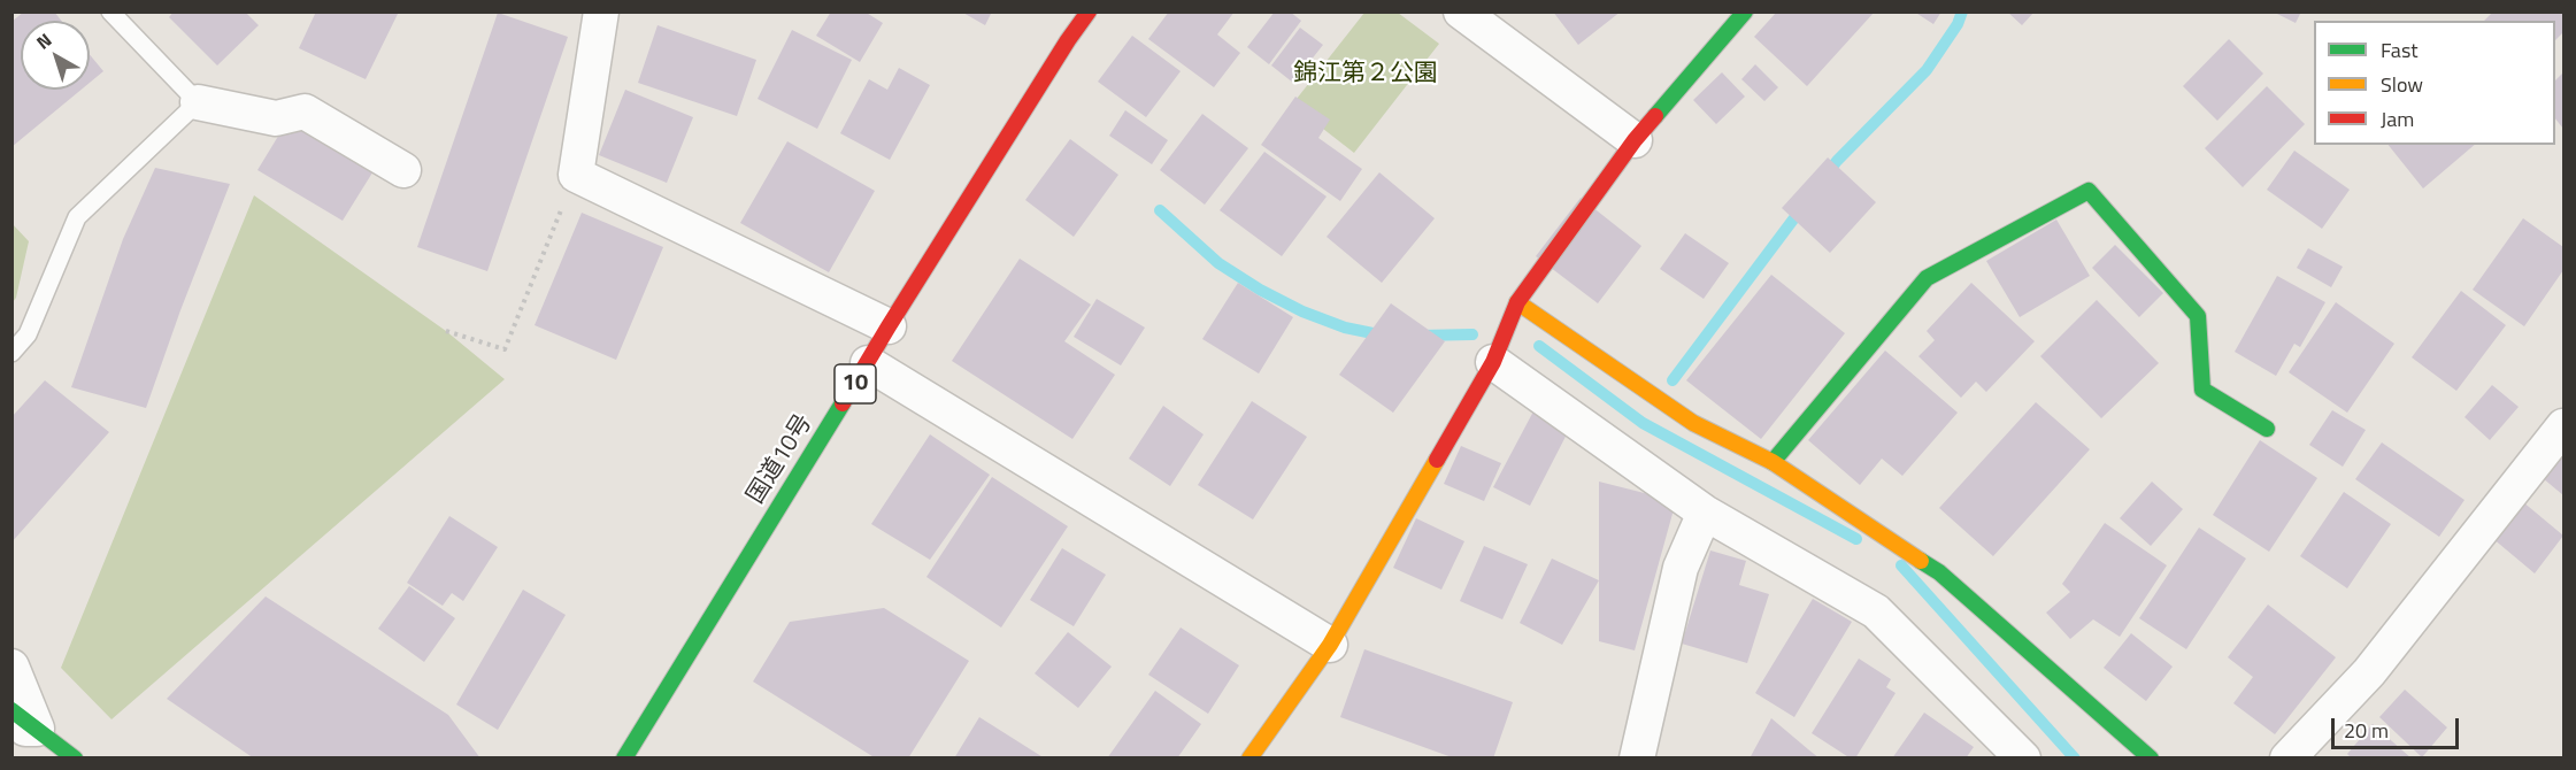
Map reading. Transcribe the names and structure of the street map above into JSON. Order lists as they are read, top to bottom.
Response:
{
  "streets": {
    "main road": ["10", "国道10号"]
  },
  "parks": ["錦江第２公園"],
  "legend": ["Fast", "Slow", "Jam"],
  "scale_bar": "20 m",
  "north": "top left"
}
